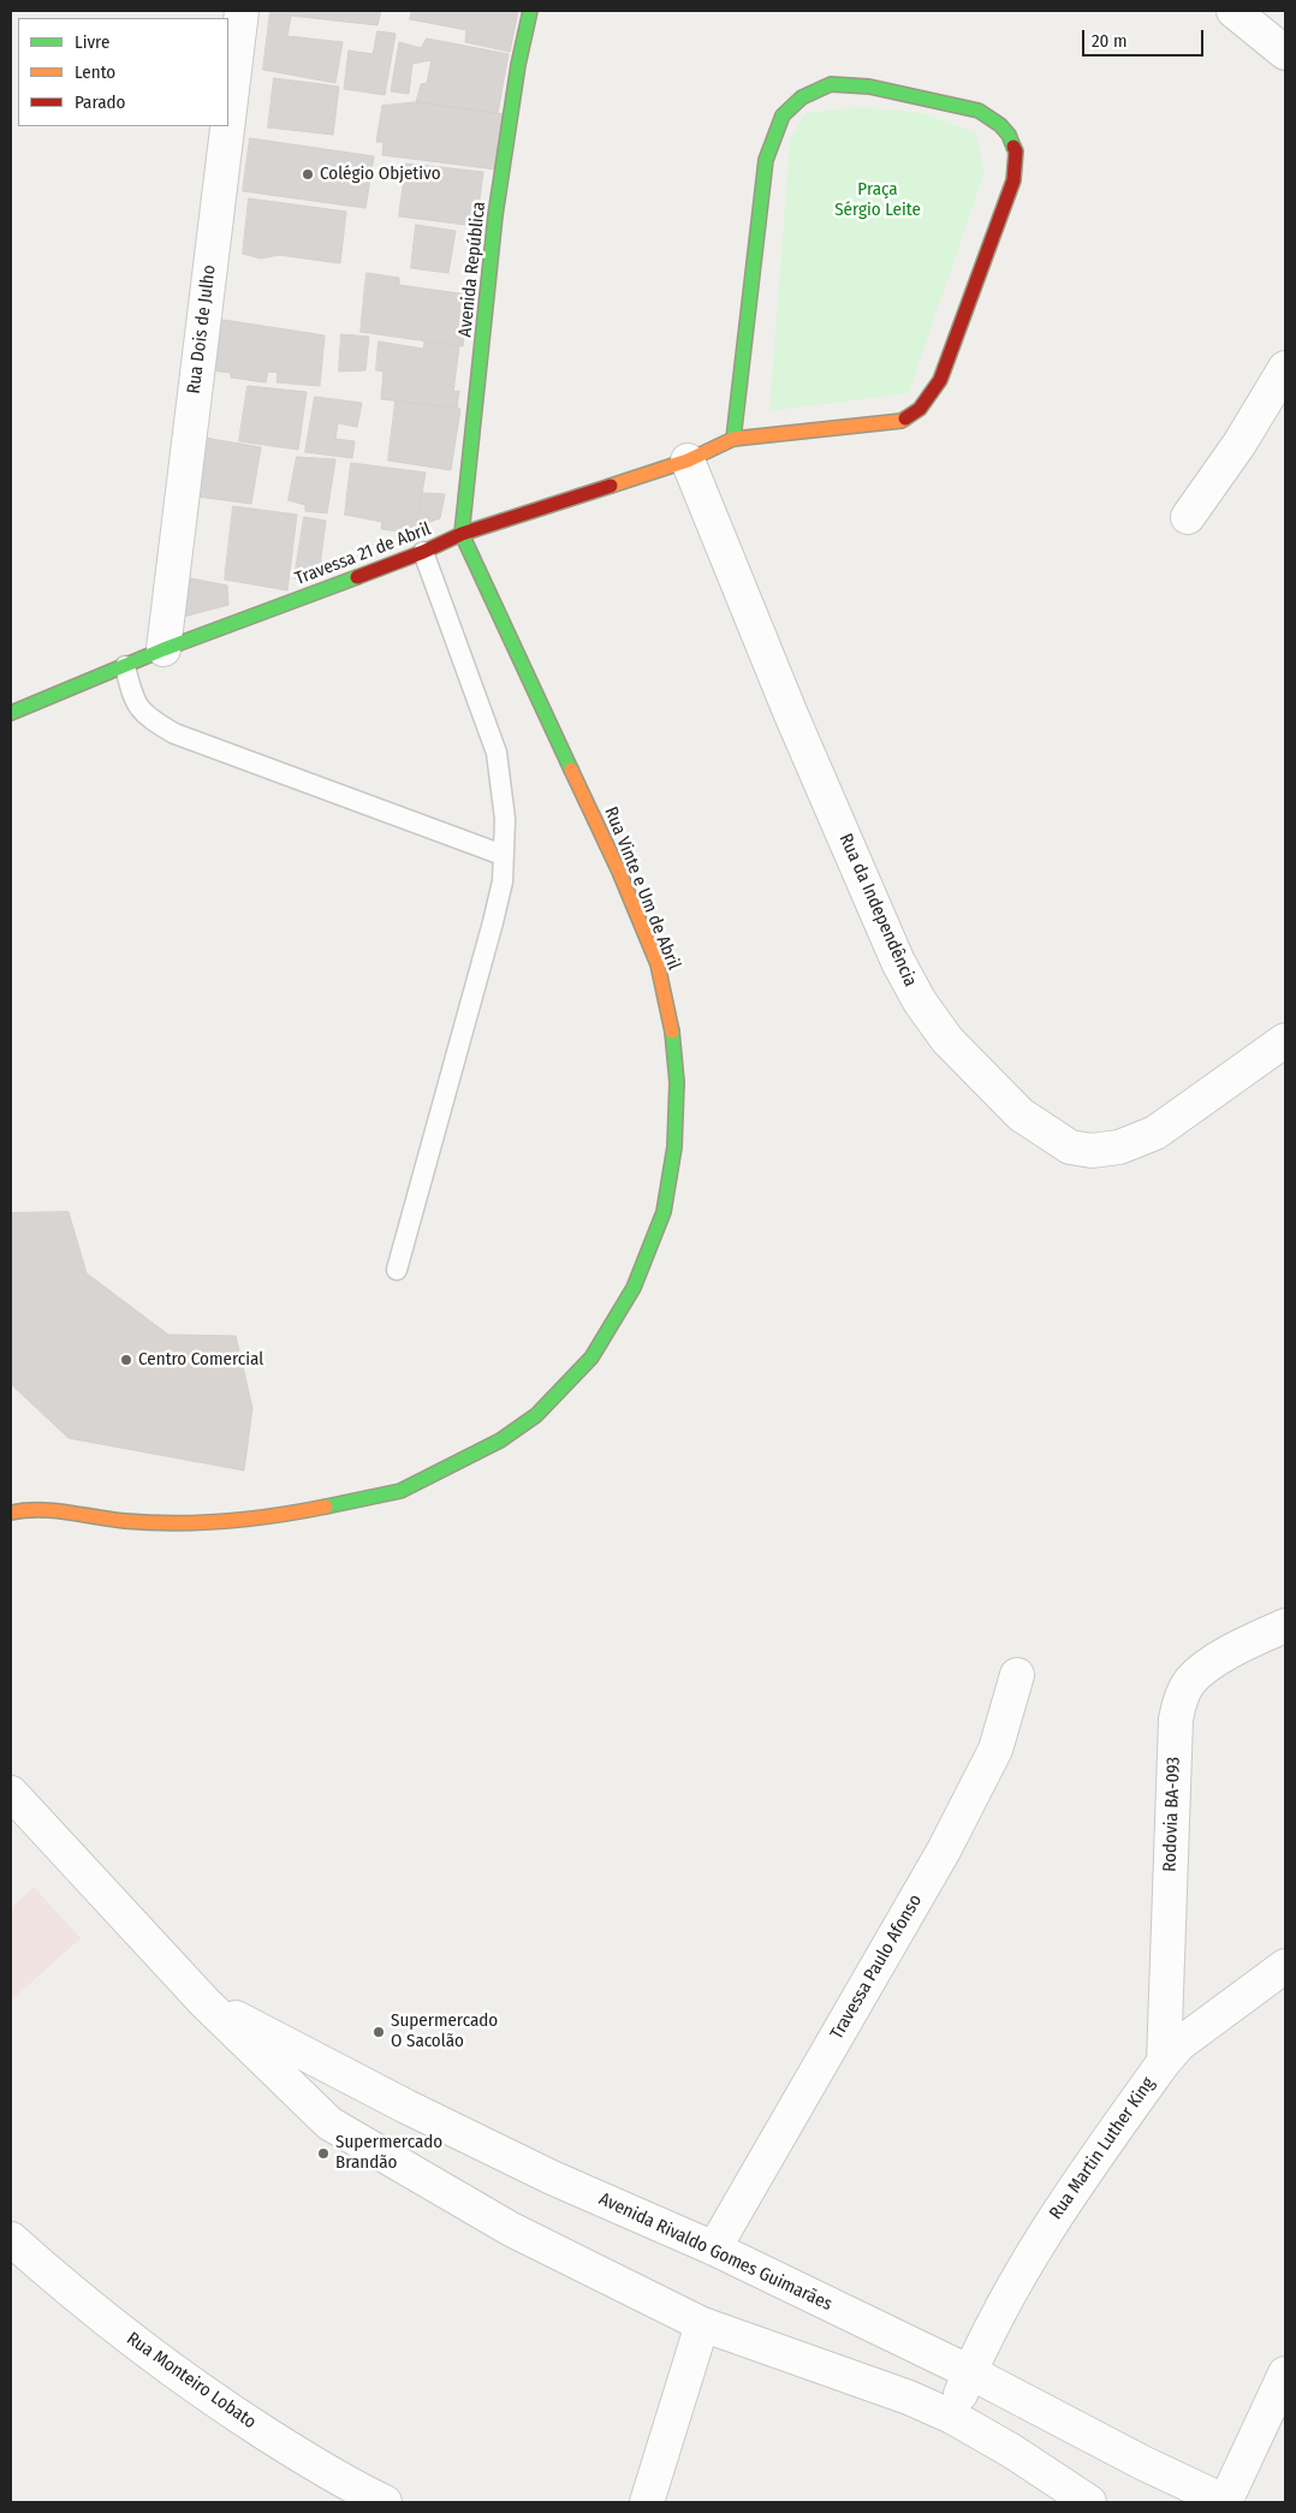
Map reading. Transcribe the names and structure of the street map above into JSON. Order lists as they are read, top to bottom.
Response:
{
  "streets": {
    "street": [
      "Avenida República",
      "Rua Dois de Julho",
      "Travessa 21 de Abril",
      "Rua Vinte e Um de Abril",
      "Rua da Independência",
      "Rodovia BA-093",
      "Travessa Paulo Afonso",
      "Rua Martin Luther King",
      "Avenida Rivaldo Gomes Guimarães",
      "Rua Monteiro Lobato"
    ]
  },
  "crossings": [
    ["Avenida República", "Travessa 21 de Abril"],
    ["Avenida República", "Rua Vinte e Um de Abril"],
    ["Rua Dois de Julho", "Travessa 21 de Abril"],
    ["Travessa 21 de Abril", "Rua Vinte e Um de Abril"],
    ["Travessa 21 de Abril", "Rua da Independência"],
    ["Rodovia BA-093", "Rua Martin Luther King"],
    ["Travessa Paulo Afonso", "Avenida Rivaldo Gomes Guimarães"],
    ["Rua Martin Luther King", "Avenida Rivaldo Gomes Guimarães"]
  ],
  "parks": ["Praça Sérgio Leite"],
  "places": [
    "Colégio Objetivo",
    "Centro Comercial",
    "Supermercado O Sacolão",
    "Supermercado Brandão"
  ],
  "legend": ["Livre", "Lento", "Parado"],
  "scale_bar": "20 m"
}
